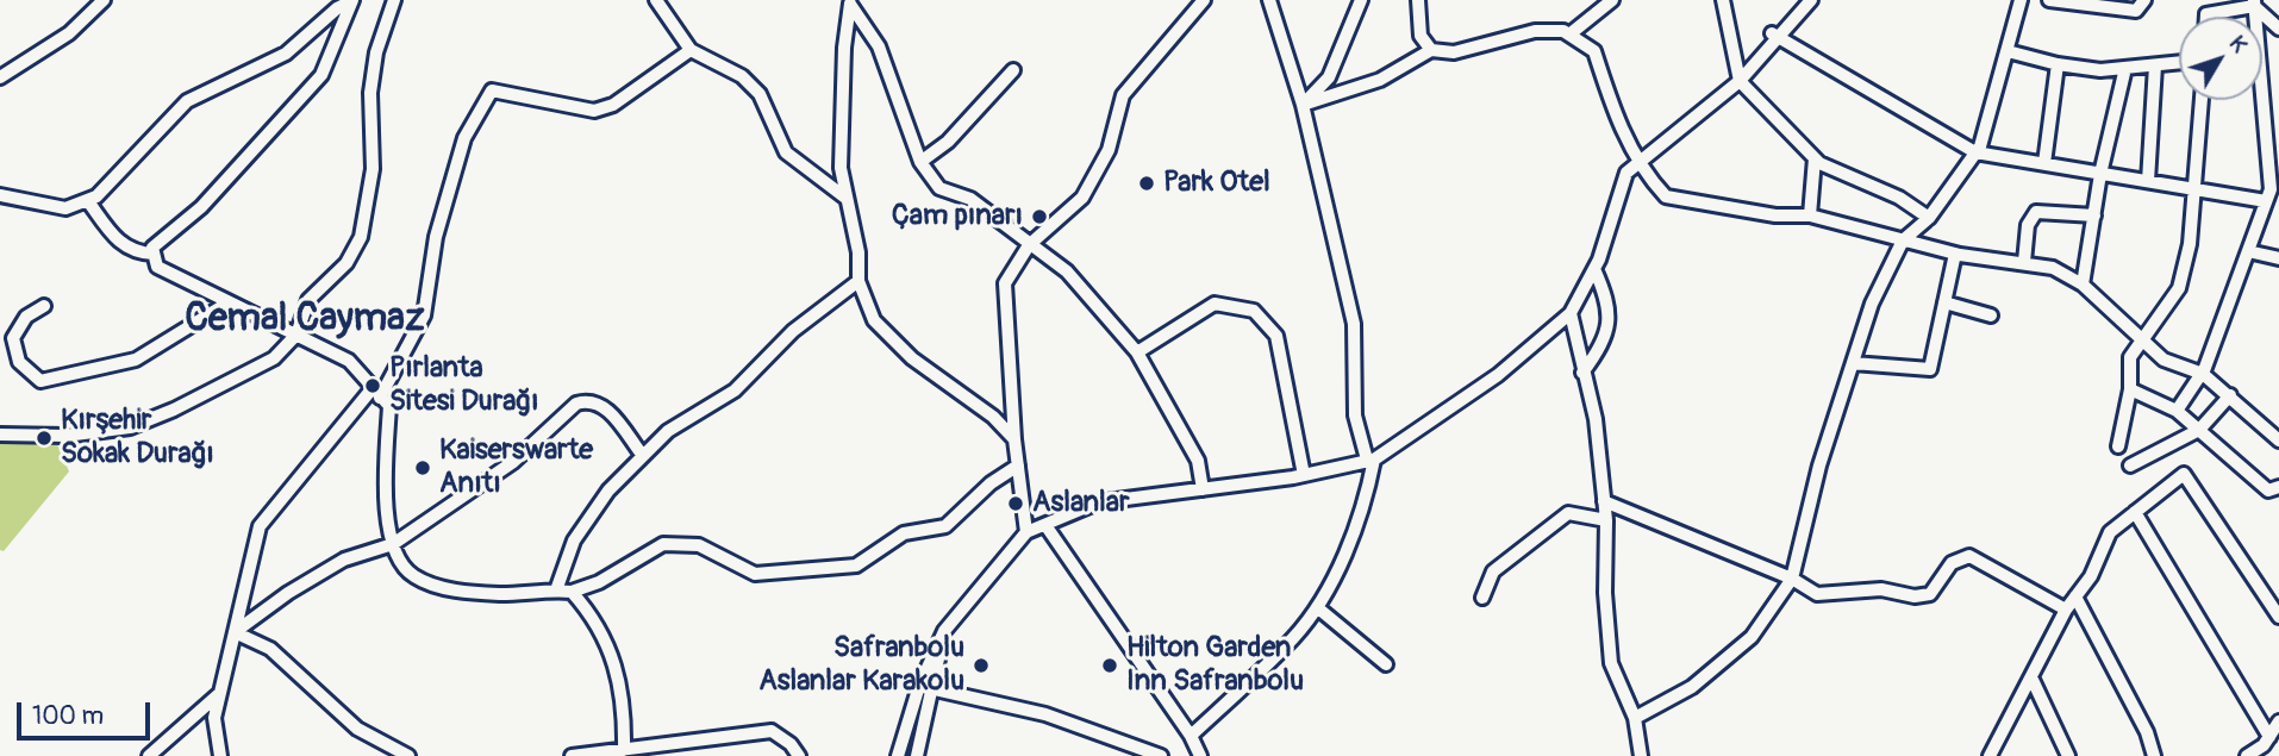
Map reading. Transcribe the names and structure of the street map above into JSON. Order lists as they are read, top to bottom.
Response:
{
  "districts": ["Cemal Caymaz"],
  "places": [
    "Park Otel",
    "Çam pınarı",
    "Pırlanta Sitesi Durağı",
    "Kırşehir Sokak Durağı",
    "Kaiserswarte Anıtı",
    "Aslanlar",
    "Safranbolu Aslanlar Karakolu",
    "Hilton Garden Inn Safranbolu"
  ],
  "scale_bar": "100 m",
  "north": "top right"
}
